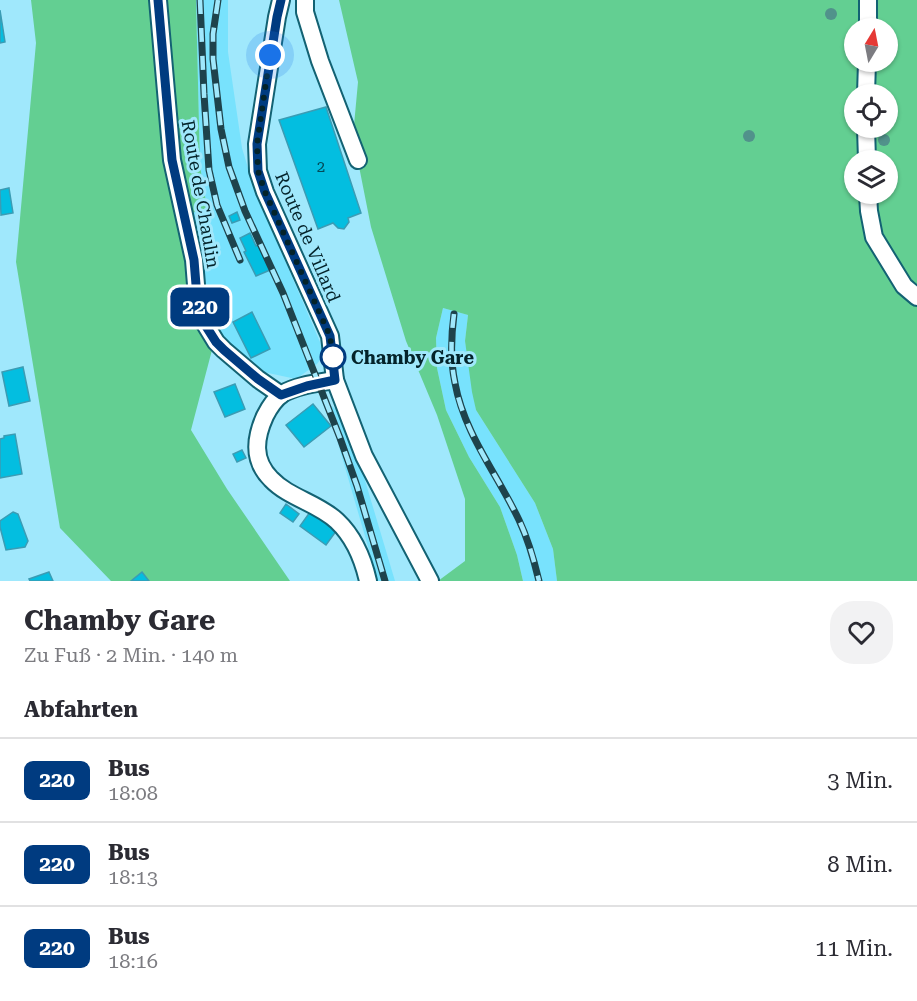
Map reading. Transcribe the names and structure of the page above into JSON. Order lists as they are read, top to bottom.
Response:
{
  "streets": {
    "street": ["Route de Chaulin", "Route de Villard"]
  },
  "places": ["Chamby Gare"],
  "lines": ["bus line 220"],
  "house_numbers": ["2"],
  "north": "top",
  "page": {
    "on_map": "220",
    "heading": [
      ["Chamby Gare", "Zu Fuß · 2 Min. · 140 m"],
      "Abfahrten"
    ],
    "list": [
      {
        "mark": "220",
        "name": "Bus",
        "note": "18:08",
        "value": "3 Min."
      },
      {
        "mark": "220",
        "name": "Bus",
        "note": "18:13",
        "value": "8 Min."
      },
      {
        "mark": "220",
        "name": "Bus",
        "note": "18:16",
        "value": "11 Min."
      }
    ]
  }
}
